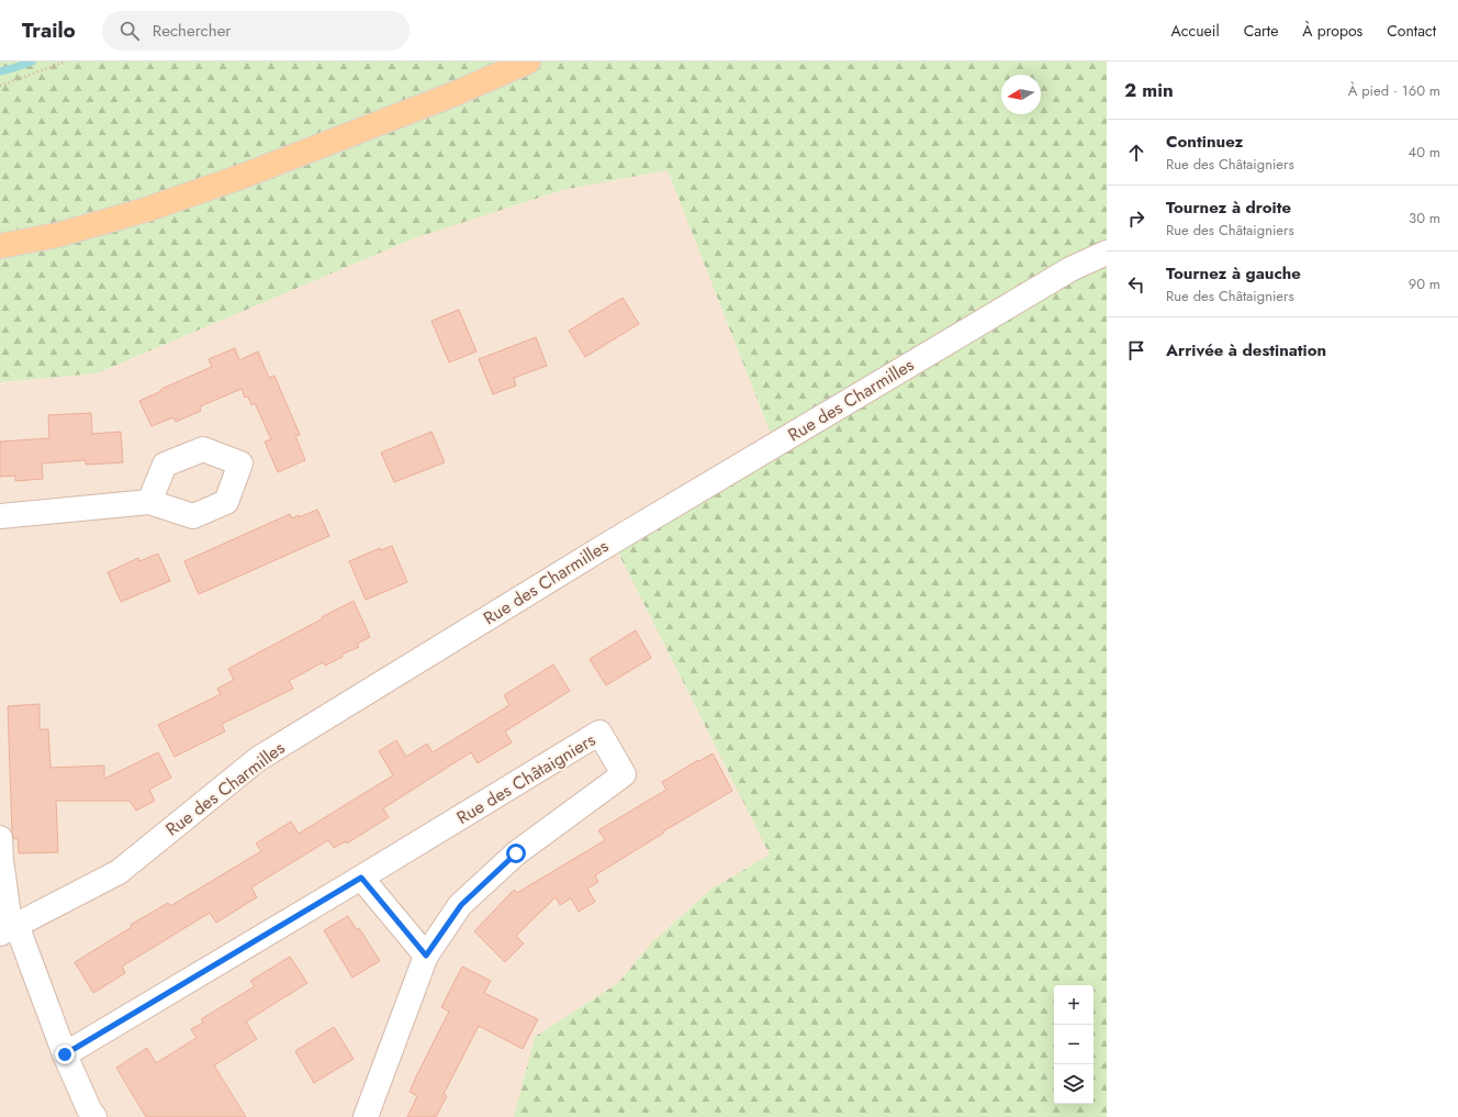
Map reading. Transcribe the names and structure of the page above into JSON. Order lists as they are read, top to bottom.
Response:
{
  "streets": {
    "street": ["Rue des Charmilles", "Rue des Châtaigniers"]
  },
  "north": "left",
  "page": {
    "header": "Trailo",
    "search": "Rechercher",
    "nav": [
      "Accueil",
      "Carte",
      "À propos",
      "Contact"
    ],
    "heading": ["2 min", "À pied · 160 m"],
    "list": [
      ["Continuez", "Rue des Châtaigniers", "40 m"],
      ["Tournez à droite", "Rue des Châtaigniers", "30 m"],
      ["Tournez à gauche", "Rue des Châtaigniers", "90 m"],
      "Arrivée à destination"
    ],
    "map_buttons": ["+", "−"]
  }
}
